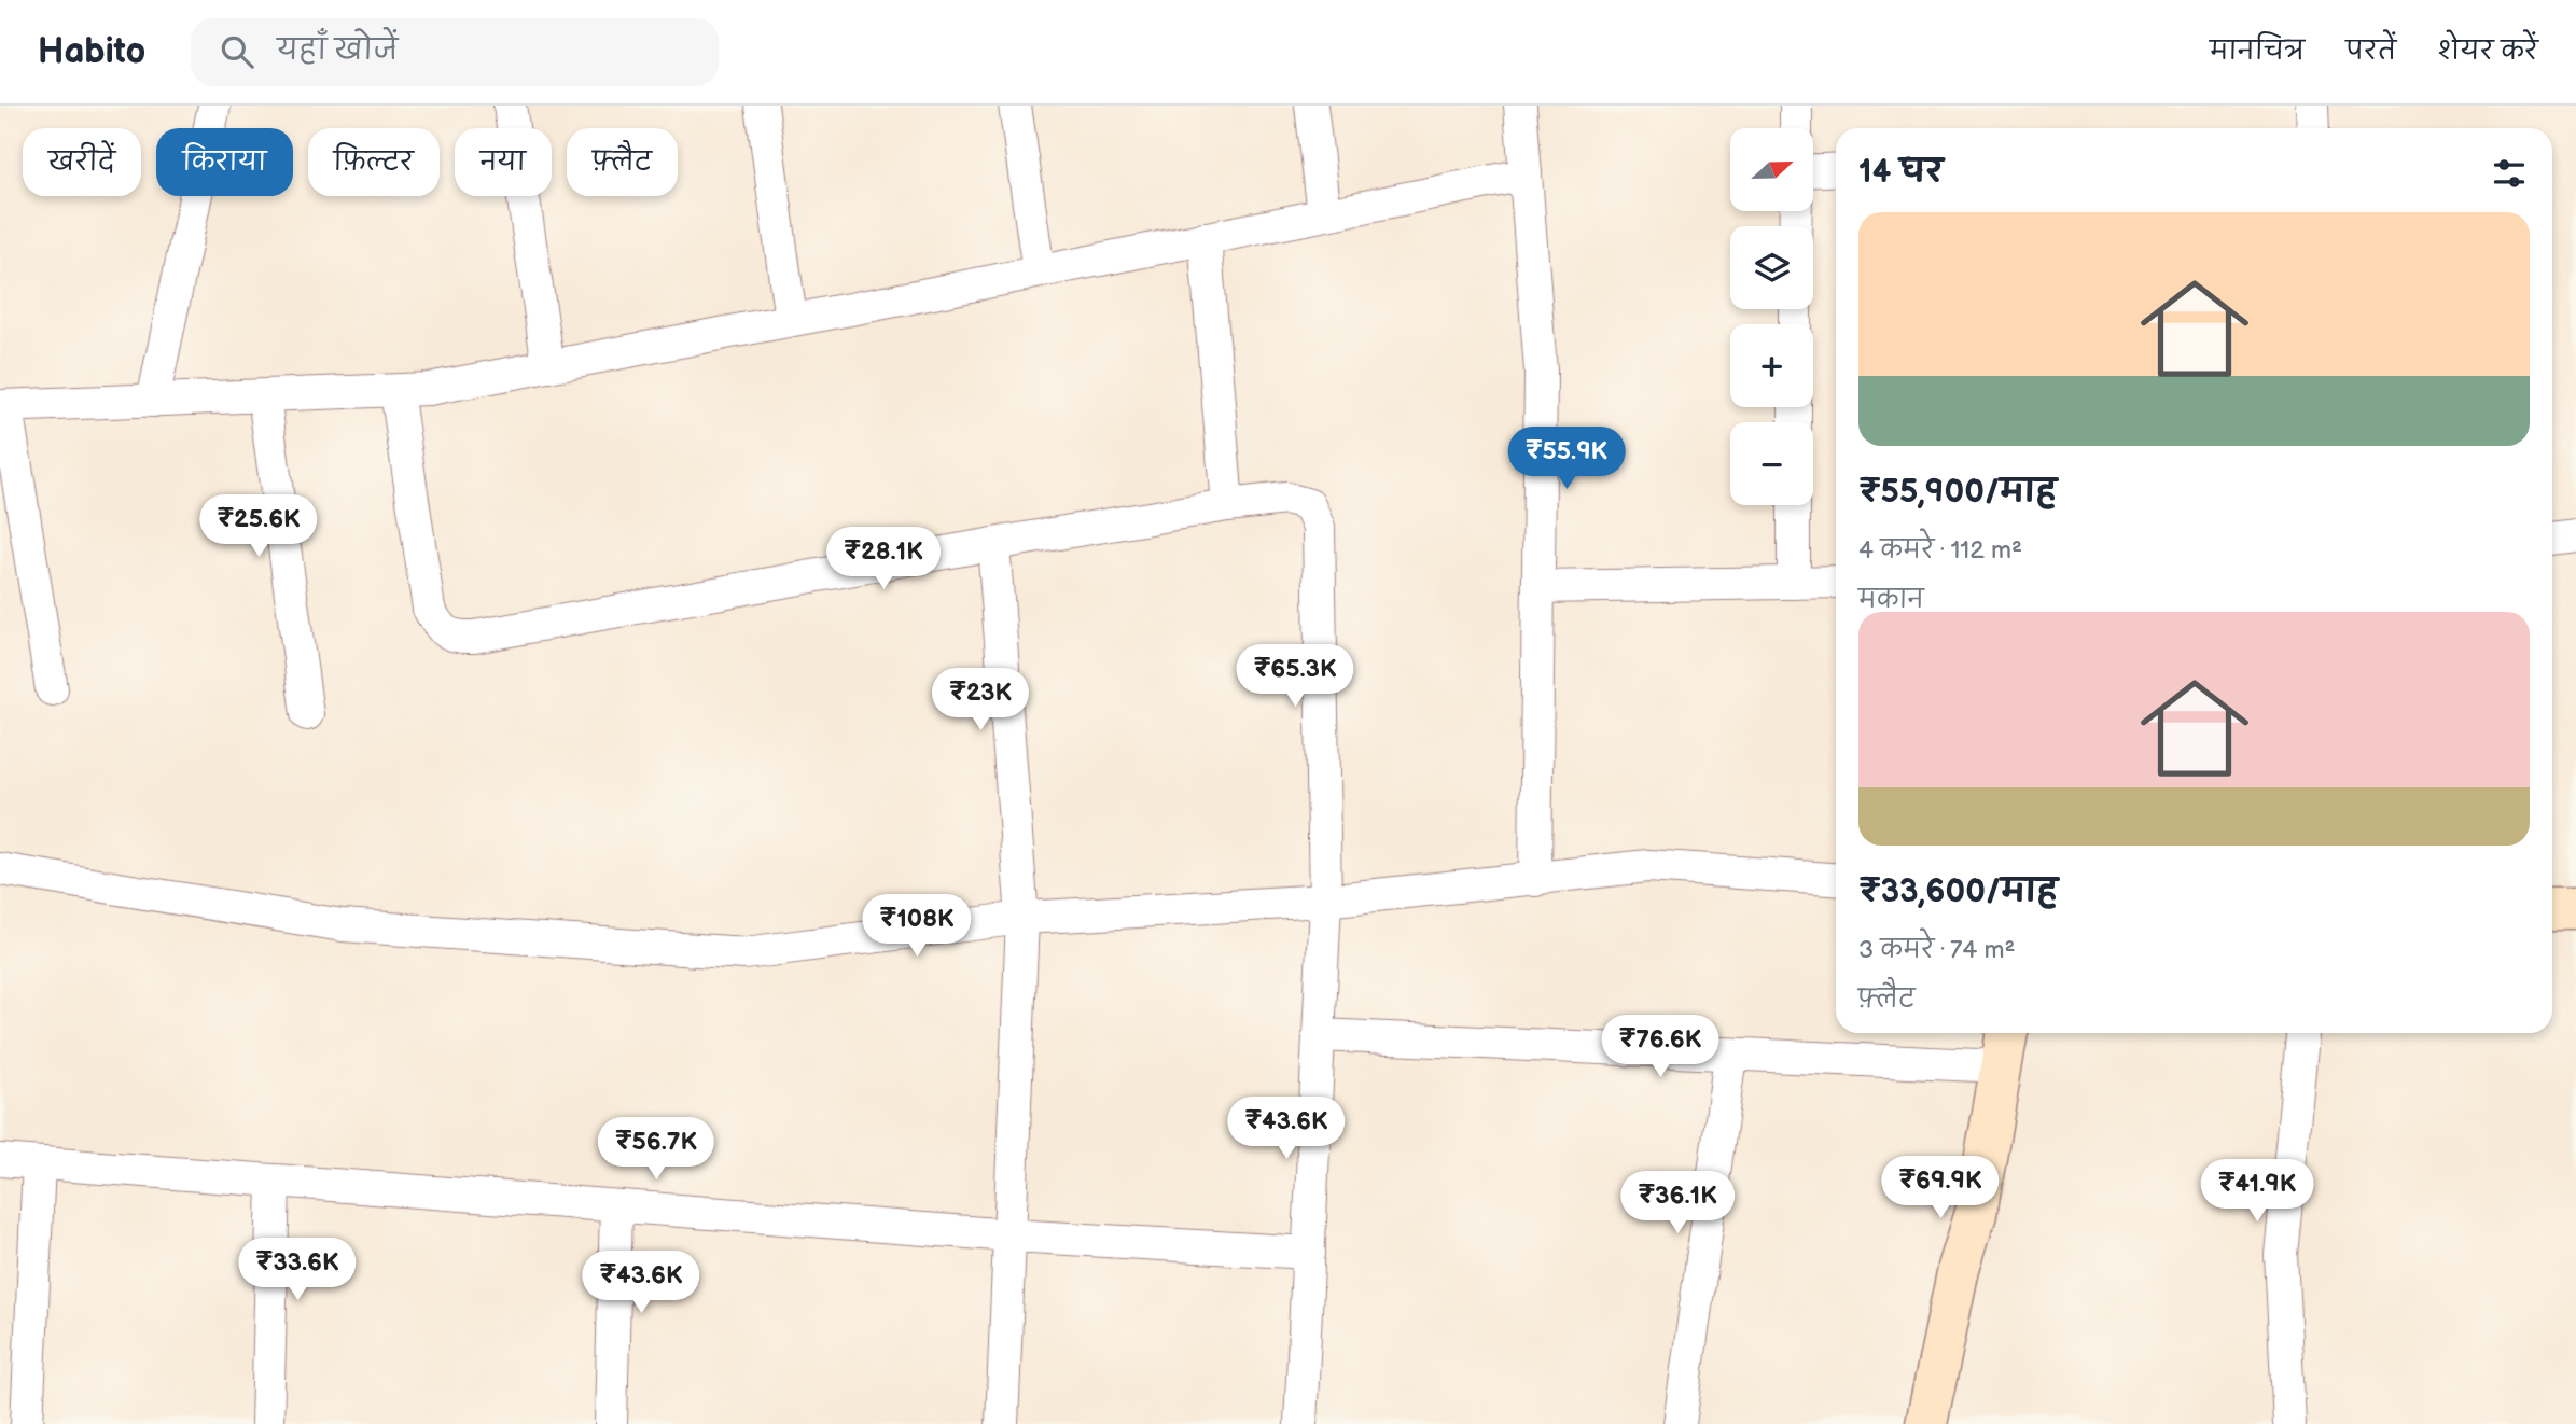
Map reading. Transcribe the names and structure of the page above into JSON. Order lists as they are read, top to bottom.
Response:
{
  "north": "right",
  "page": {
    "header": "Habito",
    "search": "यहाँ खोजें",
    "nav": ["मानचित्र", "परतें", "शेयर करें"],
    "map_buttons": ["+", "−"],
    "chip": [
      "खरीदें",
      "किराया",
      "फ़िल्टर",
      "नया",
      "फ़्लैट"
    ],
    "heading": "14 घर",
    "list": [
      {
        "name": "₹55,900/माह",
        "note": "4 कमरे · 112 m² · मकान"
      },
      {
        "name": "₹33,600/माह",
        "note": "3 कमरे · 74 m² · फ़्लैट"
      }
    ],
    "price": [
      "₹55.9K",
      "₹25.6K",
      "₹28.1K",
      "₹65.3K",
      "₹23K",
      "₹108K",
      "₹76.6K",
      "₹43.6K",
      "₹56.7K",
      "₹69.9K",
      "₹41.9K",
      "₹36.1K",
      "₹33.6K",
      "₹43.6K"
    ]
  }
}
